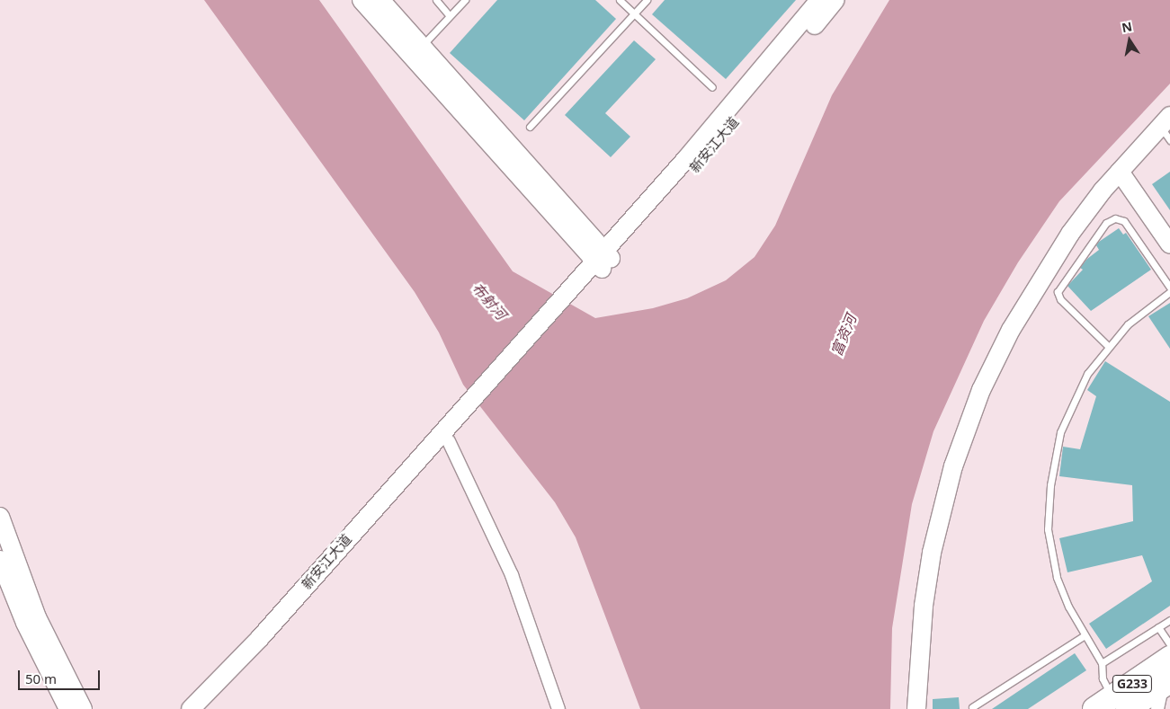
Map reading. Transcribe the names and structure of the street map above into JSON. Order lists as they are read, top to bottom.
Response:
{
  "streets": {
    "highway": ["G233"],
    "main road": ["新安江大道"]
  },
  "water": ["布射河", "富资河"],
  "scale_bar": "50 m",
  "north": "top"
}
